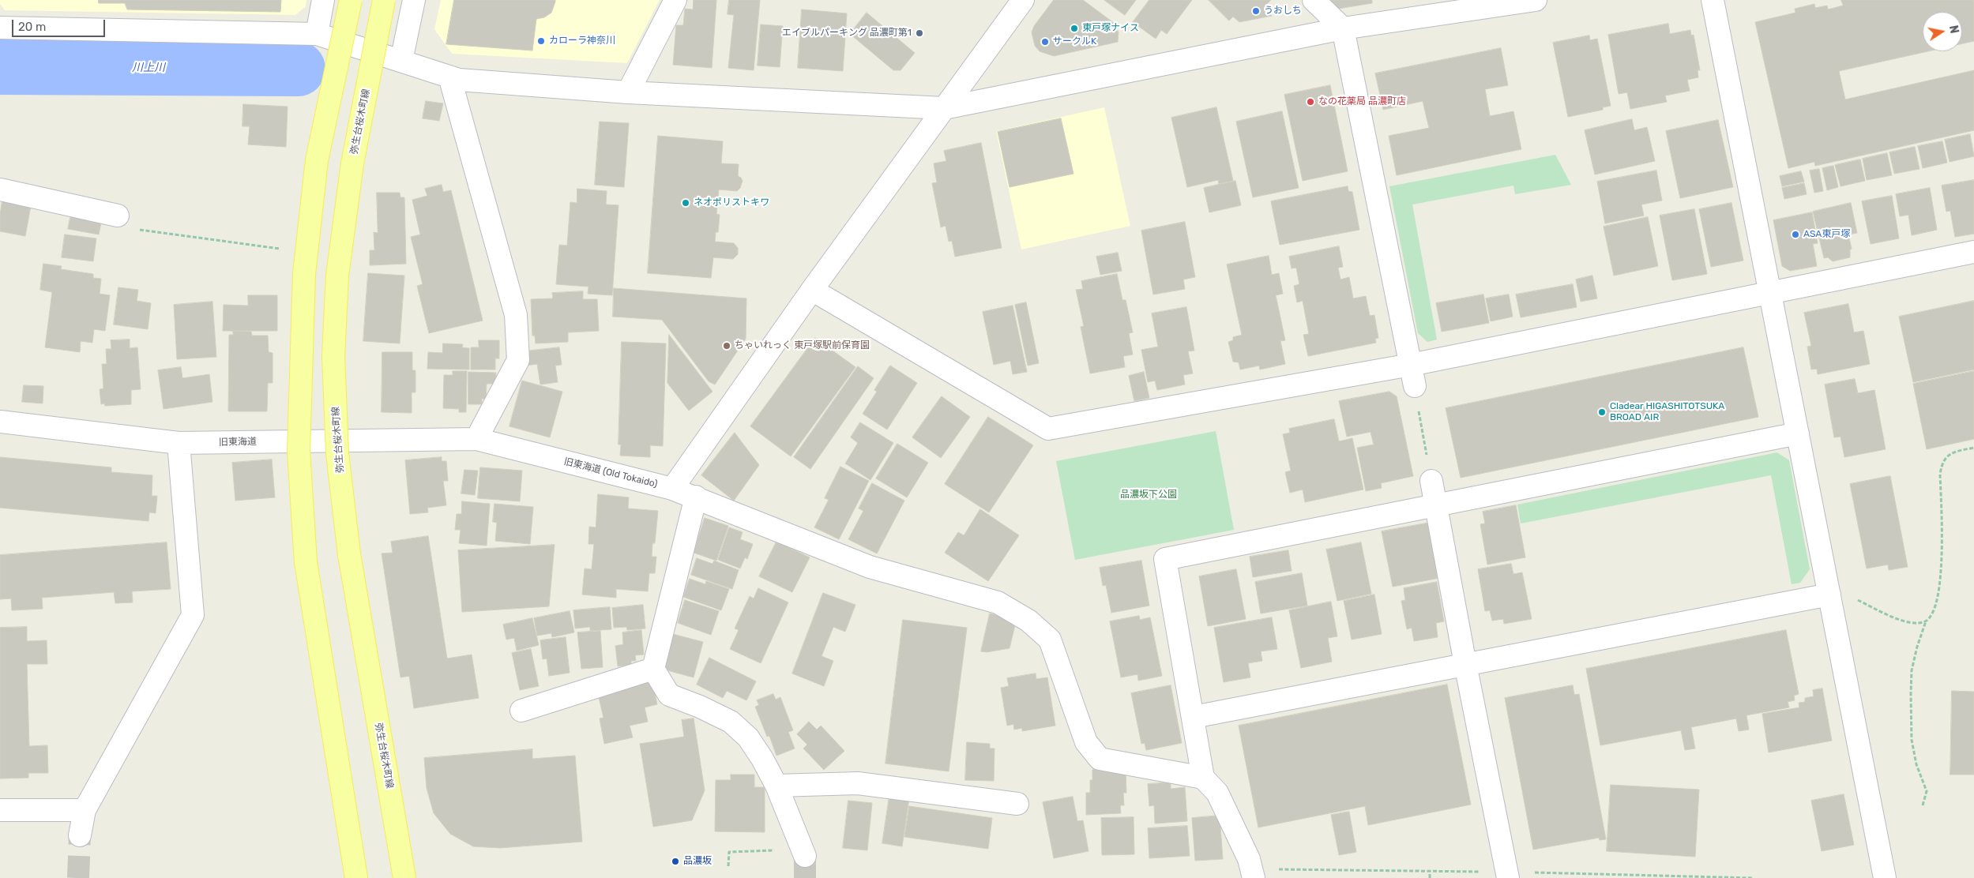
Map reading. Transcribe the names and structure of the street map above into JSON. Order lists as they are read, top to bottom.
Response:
{
  "streets": {
    "main road": ["弥生台桜木町線"],
    "street": ["旧東海道", "旧東海道 (Old Tokaido)"]
  },
  "crossings": [
    ["旧東海道", "旧東海道 (Old Tokaido)"]
  ],
  "water": ["川上川"],
  "parks": ["品濃坂下公園"],
  "places": [
    "うおしち",
    "東戸塚ナイス",
    "エイブルパーキング 品濃町第1",
    "カローラ神奈川",
    "サークルK",
    "なの花薬局 品濃町店",
    "ネオポリストキワ",
    "ASA東戸塚",
    "ちゃいれっく 東戸塚駅前保育園",
    "Cladear HIGASHITOTSUKA BROAD AIR",
    "品濃坂"
  ],
  "scale_bar": "20 m",
  "north": "right"
}
